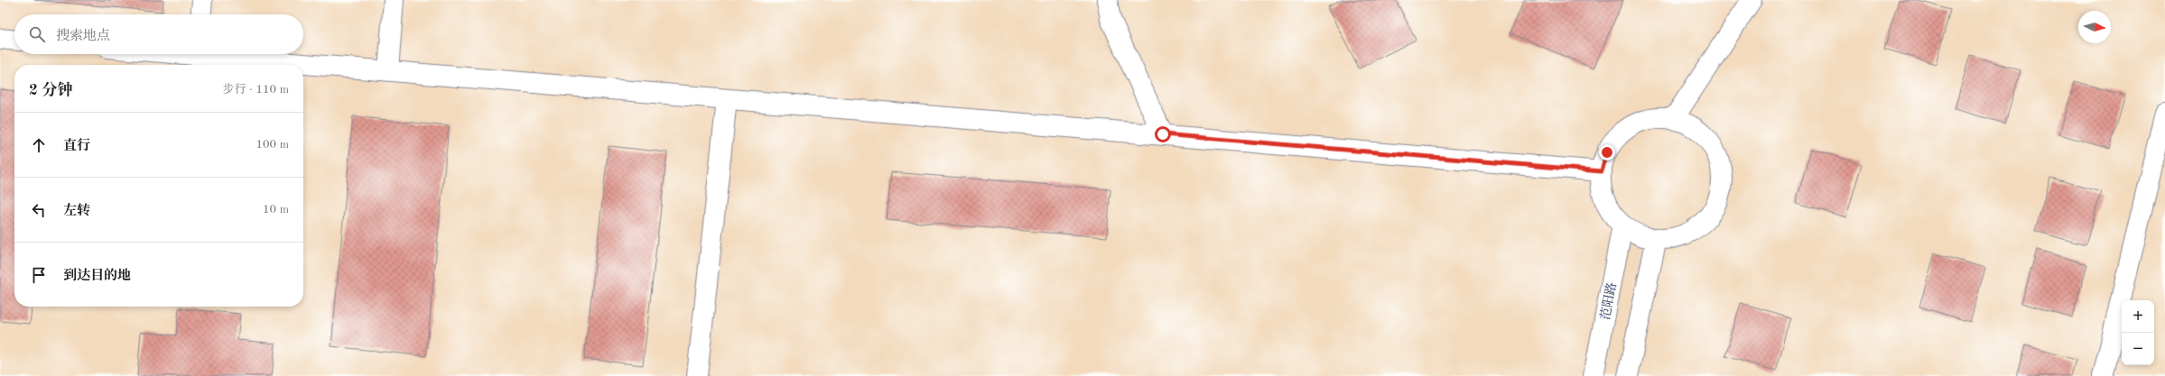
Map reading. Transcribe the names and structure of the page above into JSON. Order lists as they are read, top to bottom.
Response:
{
  "streets": {
    "street": ["范阳路"]
  },
  "north": "right",
  "page": {
    "search": "搜索地点",
    "heading": ["2 分钟", "步行 · 110 m"],
    "list": [
      ["直行", "100 m"],
      ["左转", "10 m"],
      "到达目的地"
    ],
    "map_buttons": ["+", "−"]
  }
}
